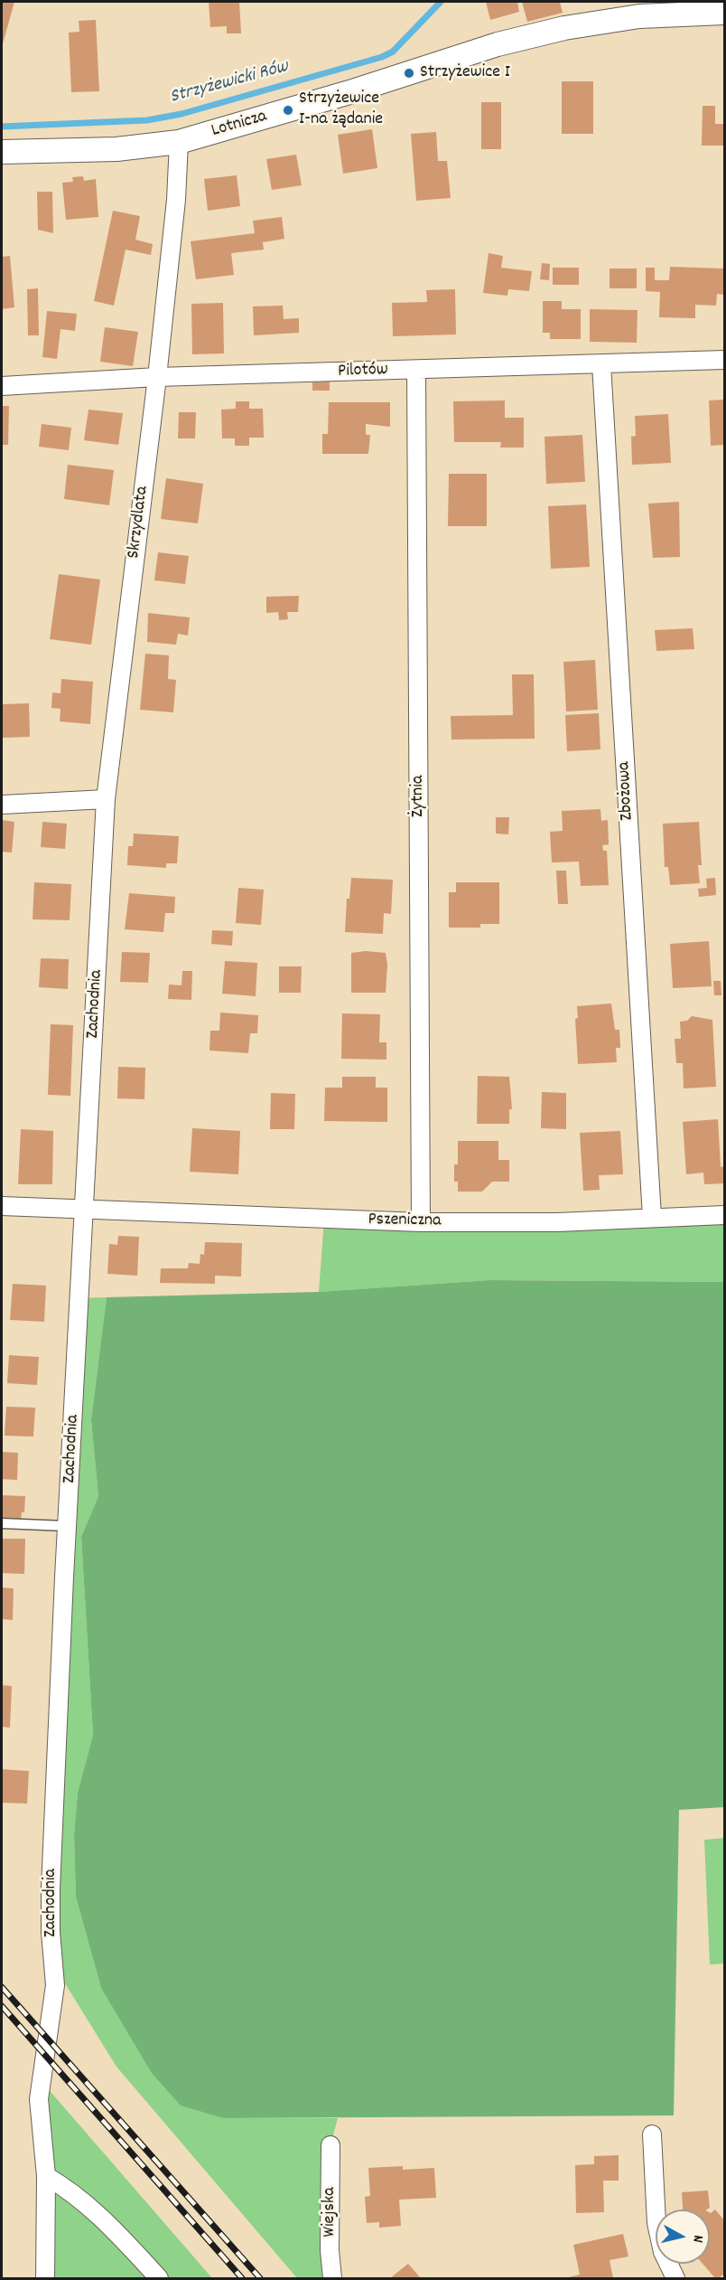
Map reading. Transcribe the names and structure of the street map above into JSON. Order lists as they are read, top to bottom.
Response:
{
  "streets": {
    "street": [
      "Lotnicza",
      "Pilotów",
      "Skrzydlata",
      "Zbożowa",
      "Żytnia",
      "Zachodnia",
      "Pszeniczna",
      "Wiejska"
    ]
  },
  "crossings": [
    ["Lotnicza", "Skrzydlata"],
    ["Pilotów", "Skrzydlata"],
    ["Pilotów", "Zbożowa"],
    ["Pilotów", "Żytnia"],
    ["Skrzydlata", "Zachodnia"],
    ["Zbożowa", "Pszeniczna"],
    ["Żytnia", "Pszeniczna"],
    ["Zachodnia", "Pszeniczna"]
  ],
  "water": ["Strzyżewicki Rów"],
  "places": ["Strzyżewice I", "Strzyżewice I-na żądanie"],
  "north": "right"
}
